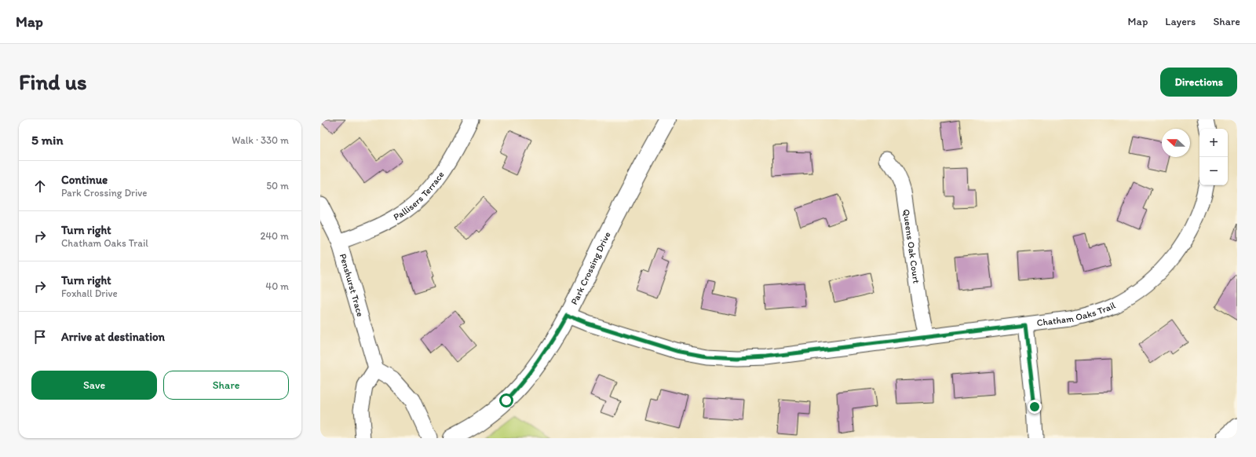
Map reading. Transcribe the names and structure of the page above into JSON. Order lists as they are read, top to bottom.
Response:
{
  "streets": {
    "street": [
      "Pallisers Terrace",
      "Queens Oak Court",
      "Park Crossing Drive",
      "Penshurst Trace",
      "Chatham Oaks Trail"
    ]
  },
  "crossings": [
    ["Pallisers Terrace", "Penshurst Trace"],
    ["Queens Oak Court", "Chatham Oaks Trail"],
    ["Park Crossing Drive", "Chatham Oaks Trail"]
  ],
  "north": "left",
  "page": {
    "header": "Map",
    "nav": ["Map", "Layers", "Share"],
    "buttons": [
      "Directions",
      ["Save", "Share"]
    ],
    "title": "Find us",
    "heading": ["5 min", "Walk · 330 m"],
    "map_buttons": ["+", "−"],
    "list": [
      ["Continue", "Park Crossing Drive", "50 m"],
      ["Turn right", "Chatham Oaks Trail", "240 m"],
      ["Turn right", "Foxhall Drive", "40 m"],
      "Arrive at destination"
    ]
  }
}
